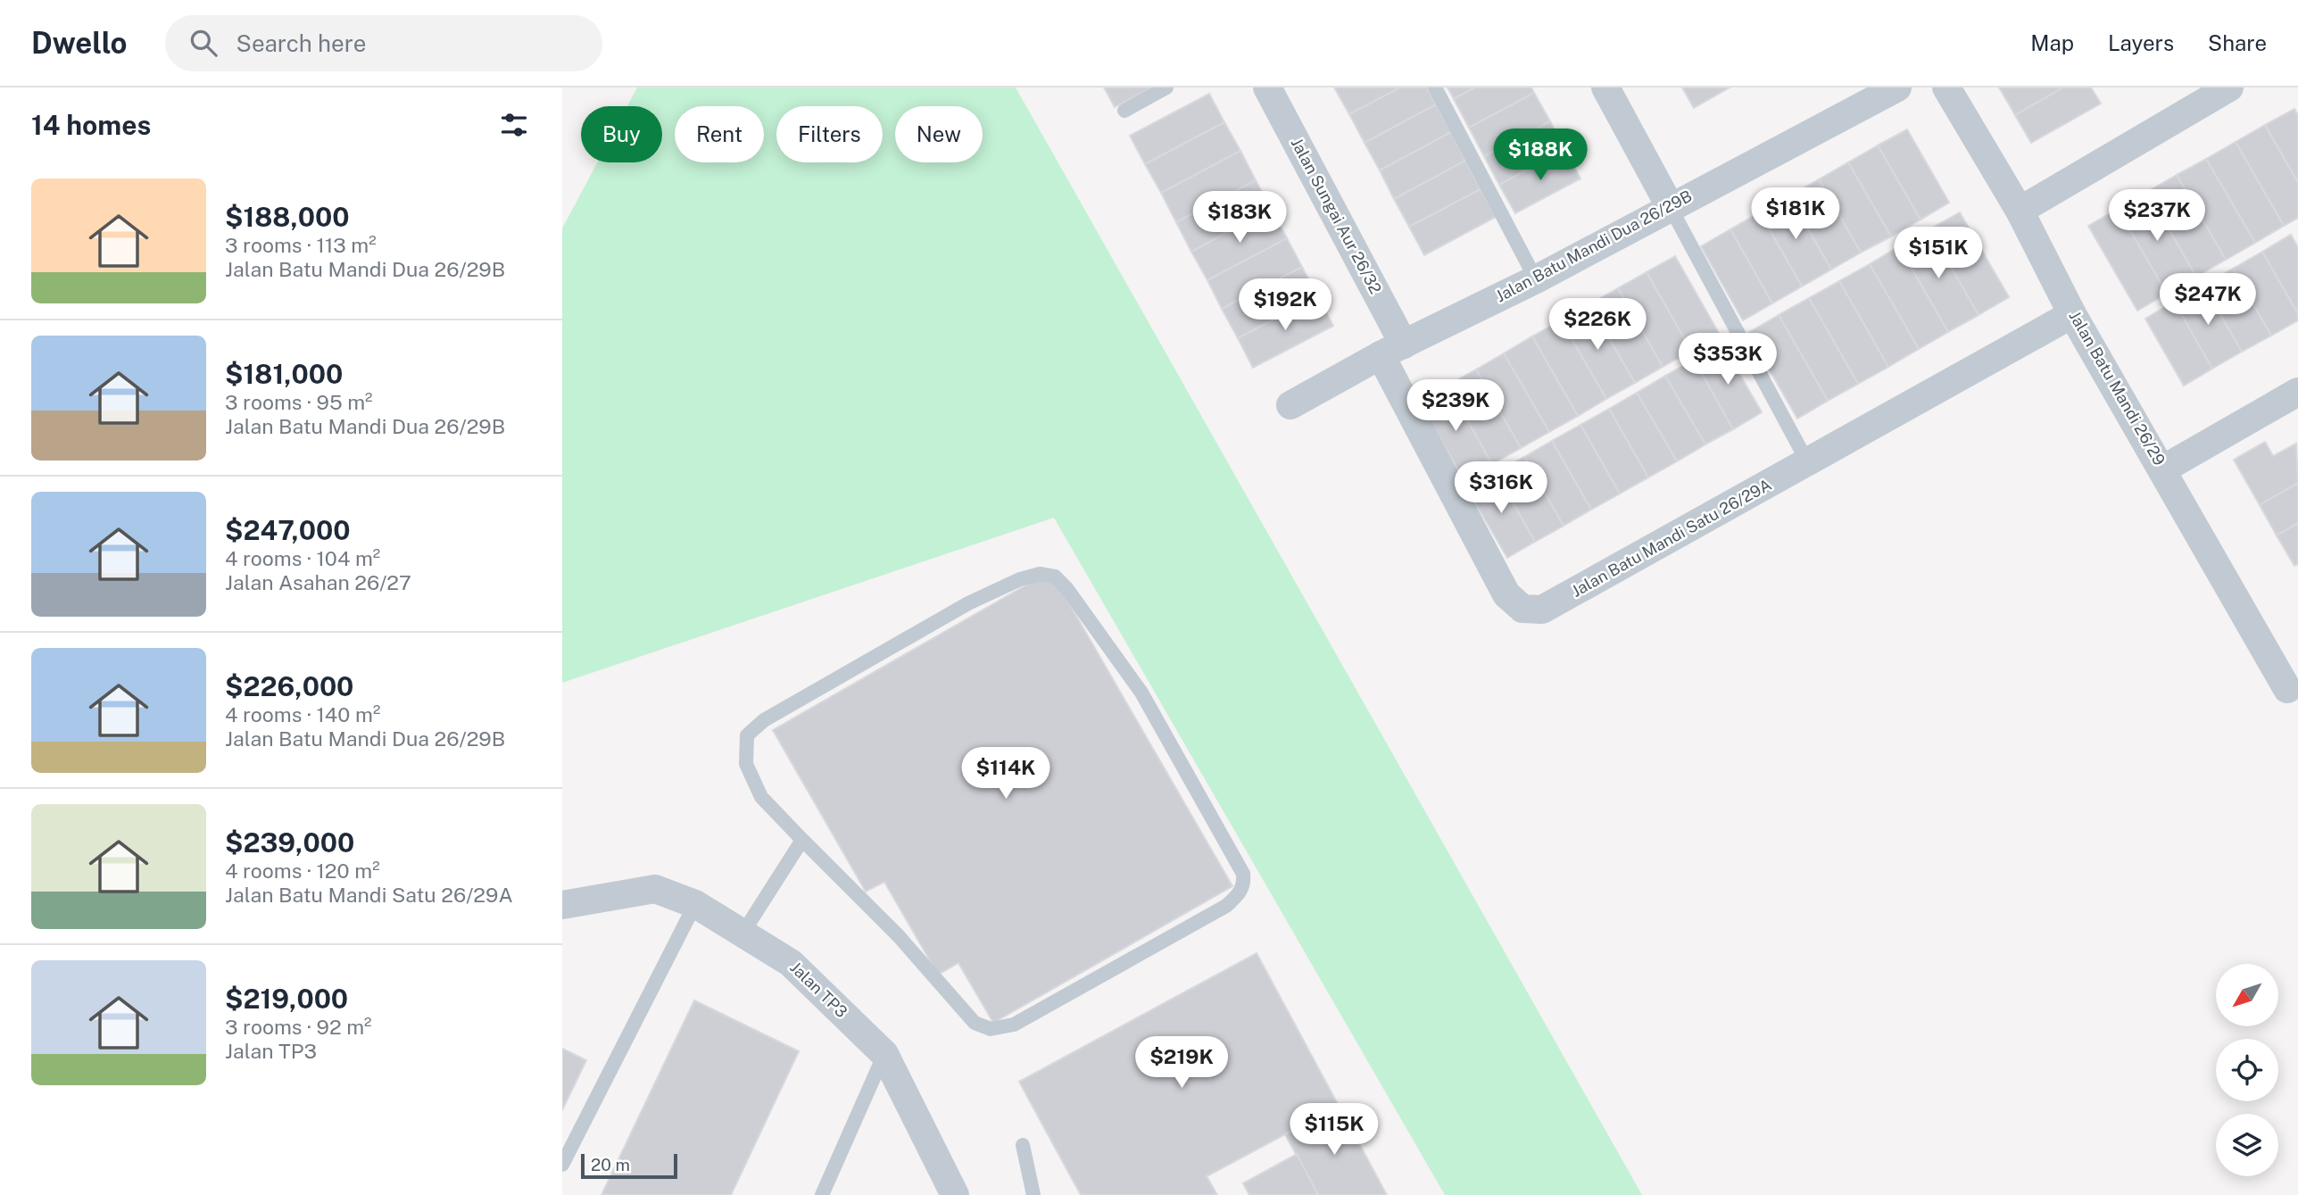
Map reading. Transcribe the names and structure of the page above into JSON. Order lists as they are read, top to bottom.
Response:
{
  "streets": {
    "street": [
      "Jalan Sungai Aur 26/32",
      "Jalan Batu Mandi Dua 26/29B",
      "Jalan Batu Mandi 26/29",
      "Jalan Batu Mandi Satu 26/29A",
      "Jalan TP3"
    ]
  },
  "crossings": [
    ["Jalan Sungai Aur 26/32", "Jalan Batu Mandi Dua 26/29B"],
    ["Jalan Sungai Aur 26/32", "Jalan Batu Mandi Satu 26/29A"],
    ["Jalan Batu Mandi Dua 26/29B", "Jalan Batu Mandi Satu 26/29A"],
    ["Jalan Batu Mandi 26/29", "Jalan Batu Mandi Satu 26/29A"]
  ],
  "scale_bar": "20 m",
  "north": "bottom left",
  "page": {
    "header": "Dwello",
    "search": "Search here",
    "nav": ["Map", "Layers", "Share"],
    "heading": "14 homes",
    "chip": [
      "Buy",
      "Rent",
      "Filters",
      "New"
    ],
    "price": [
      "$188K",
      "$181K",
      "$237K",
      "$183K",
      "$151K",
      "$247K",
      "$192K",
      "$226K",
      "$353K",
      "$239K",
      "$316K",
      "$114K",
      "$219K",
      "$115K"
    ],
    "list": [
      {
        "name": "$188,000",
        "note": "3 rooms · 113 m² · Jalan Batu Mandi Dua 26/29B"
      },
      {
        "name": "$181,000",
        "note": "3 rooms · 95 m² · Jalan Batu Mandi Dua 26/29B"
      },
      {
        "name": "$247,000",
        "note": "4 rooms · 104 m² · Jalan Asahan 26/27"
      },
      {
        "name": "$226,000",
        "note": "4 rooms · 140 m² · Jalan Batu Mandi Dua 26/29B"
      },
      {
        "name": "$239,000",
        "note": "4 rooms · 120 m² · Jalan Batu Mandi Satu 26/29A"
      },
      {
        "name": "$219,000",
        "note": "3 rooms · 92 m² · Jalan TP3"
      }
    ],
    "scale": "20 m"
  }
}
